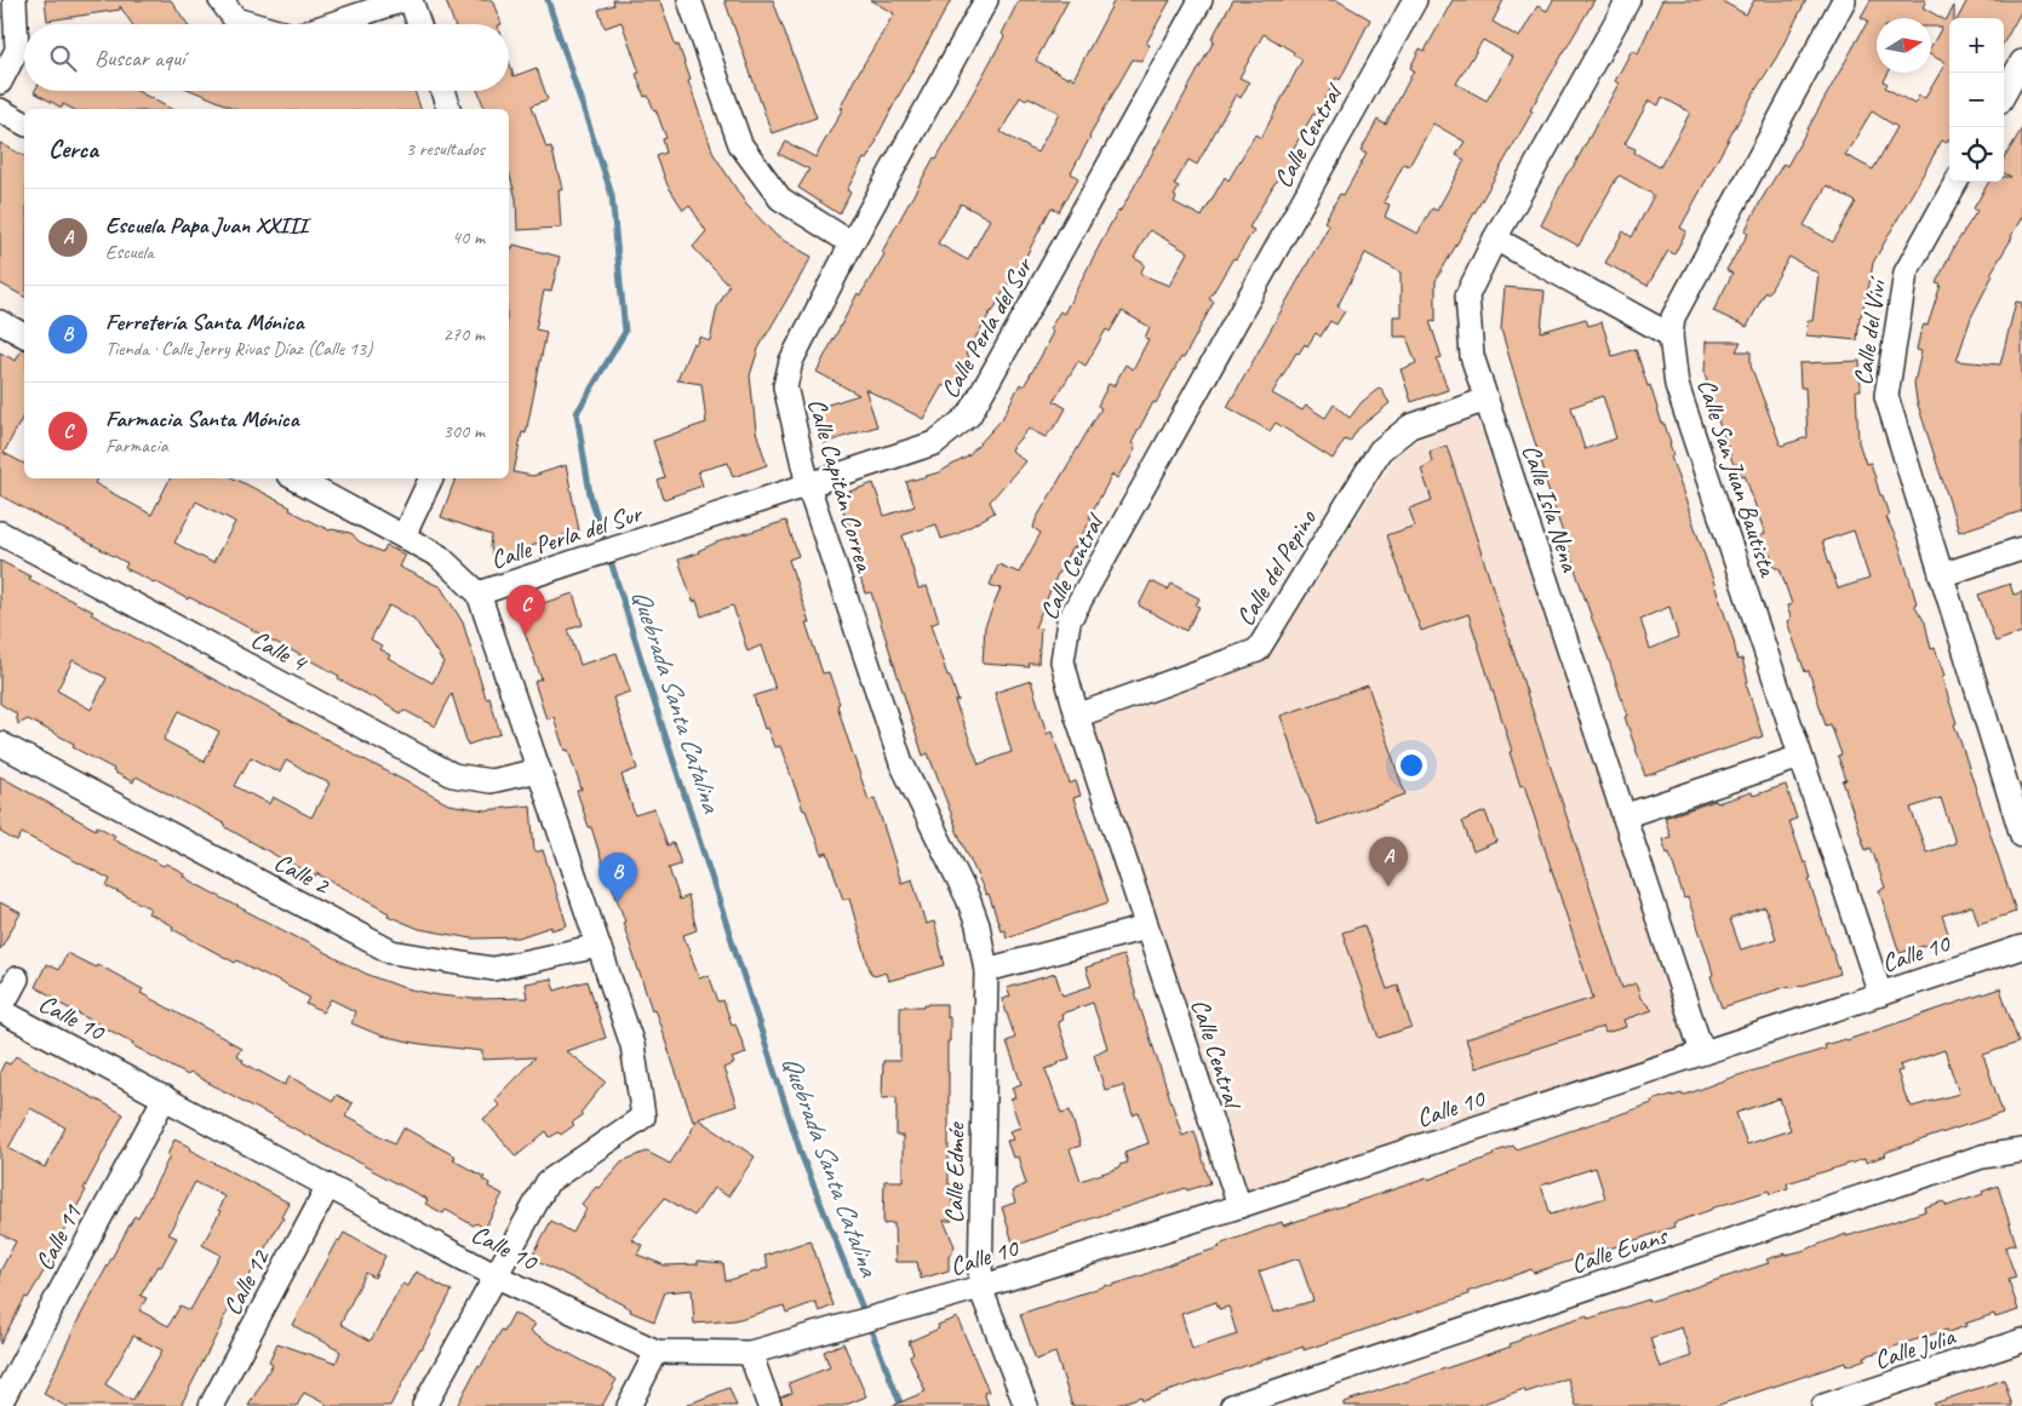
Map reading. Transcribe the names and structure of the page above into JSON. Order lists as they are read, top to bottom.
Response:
{
  "streets": {
    "street": [
      "Calle Central",
      "Calle Perla del Sur",
      "Calle del Viví",
      "Calle San Juan Bautista",
      "Calle Capitán Correa",
      "Calle Isla Nena",
      "Calle del Pepino",
      "Calle 4",
      "Calle 2",
      "Calle 10",
      "Calle Edmée",
      "Calle 11",
      "Calle Evans",
      "Calle 12",
      "Calle Julia"
    ]
  },
  "crossings": [
    ["Calle Central", "Calle del Pepino"],
    ["Calle Central", "Calle 10"],
    ["Calle Perla del Sur", "Calle Capitán Correa"],
    ["Calle San Juan Bautista", "Calle 10"],
    ["Calle Capitán Correa", "Calle Edmée"],
    ["Calle Isla Nena", "Calle del Pepino"],
    ["Calle Isla Nena", "Calle 10"],
    ["Calle 10", "Calle Edmée"],
    ["Calle 10", "Calle 11"],
    ["Calle 10", "Calle 12"]
  ],
  "water": ["Quebrada Santa Catalina"],
  "north": "right",
  "page": {
    "map_buttons": ["+", "−"],
    "search": "Buscar aquí",
    "heading": ["Cerca", "3 resultados"],
    "list": [
      {
        "mark": "A",
        "name": "Escuela Papa Juan XXIII",
        "note": "Escuela",
        "value": "40 m"
      },
      {
        "mark": "B",
        "name": "Ferretería Santa Mónica",
        "note": "Tienda · Calle Jerry Rivas Díaz (Calle 13)",
        "value": "270 m"
      },
      {
        "mark": "C",
        "name": "Farmacia Santa Mónica",
        "note": "Farmacia",
        "value": "300 m"
      }
    ],
    "pins": ["C", "A", "B"]
  }
}
